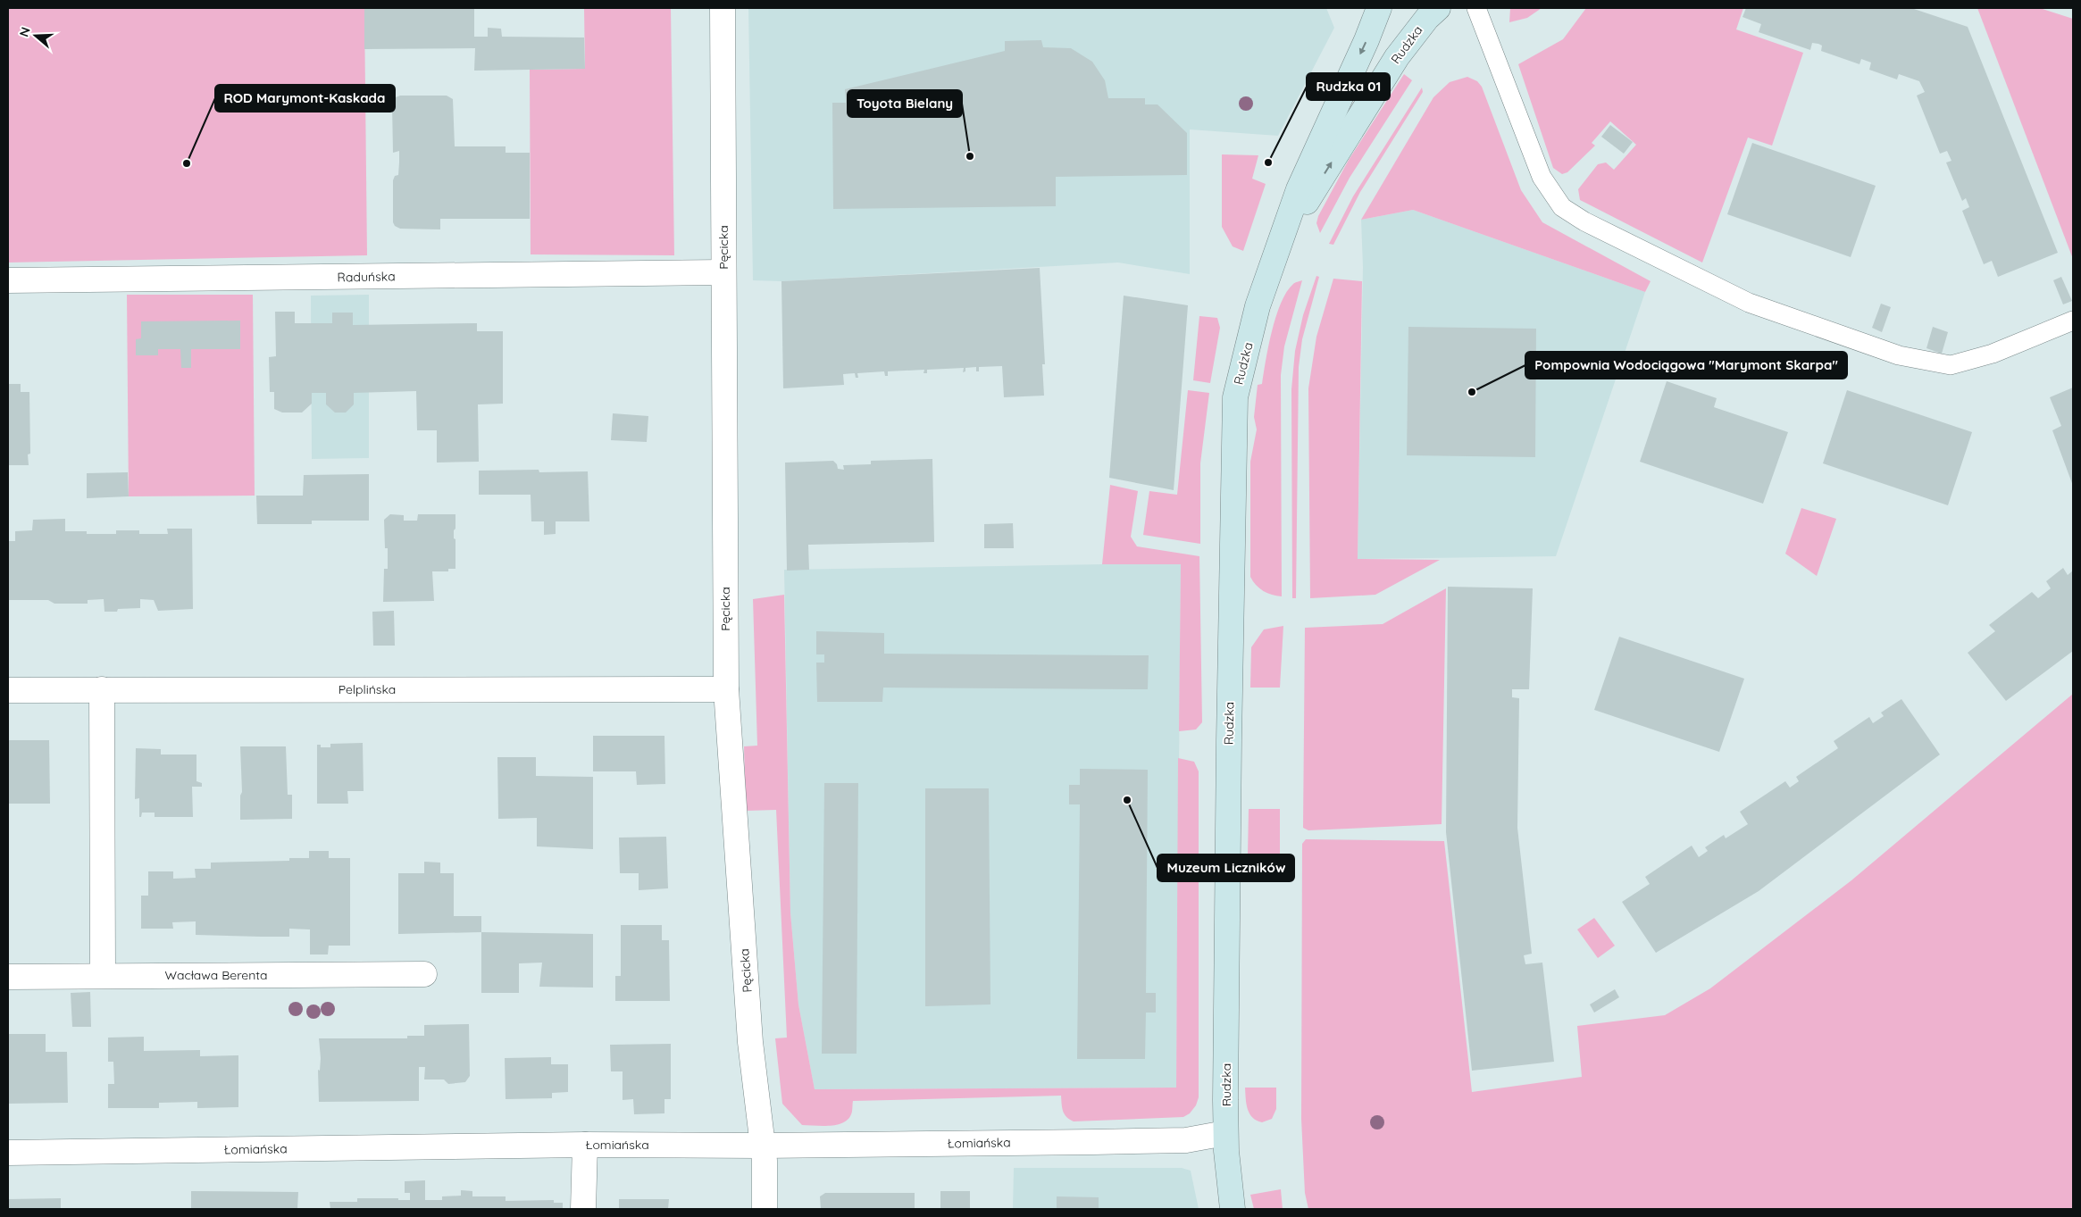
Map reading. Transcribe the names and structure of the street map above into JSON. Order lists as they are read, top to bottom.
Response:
{
  "streets": {
    "street": [
      "Rudzka",
      "Pęcicka",
      "Raduńska",
      "Pelplińska",
      "Wacława Berenta",
      "Łomiańska"
    ]
  },
  "crossings": [
    ["Rudzka", "Łomiańska"],
    ["Pęcicka", "Raduńska"],
    ["Pęcicka", "Pelplińska"],
    ["Pęcicka", "Łomiańska"]
  ],
  "places": [
    "Toyota Bielany",
    "Rudzka 01",
    "ROD Marymont-Kaskada",
    "Pompownia Wodociągowa \"Marymont Skarpa\"",
    "Muzeum Liczników"
  ],
  "north": "left"
}
